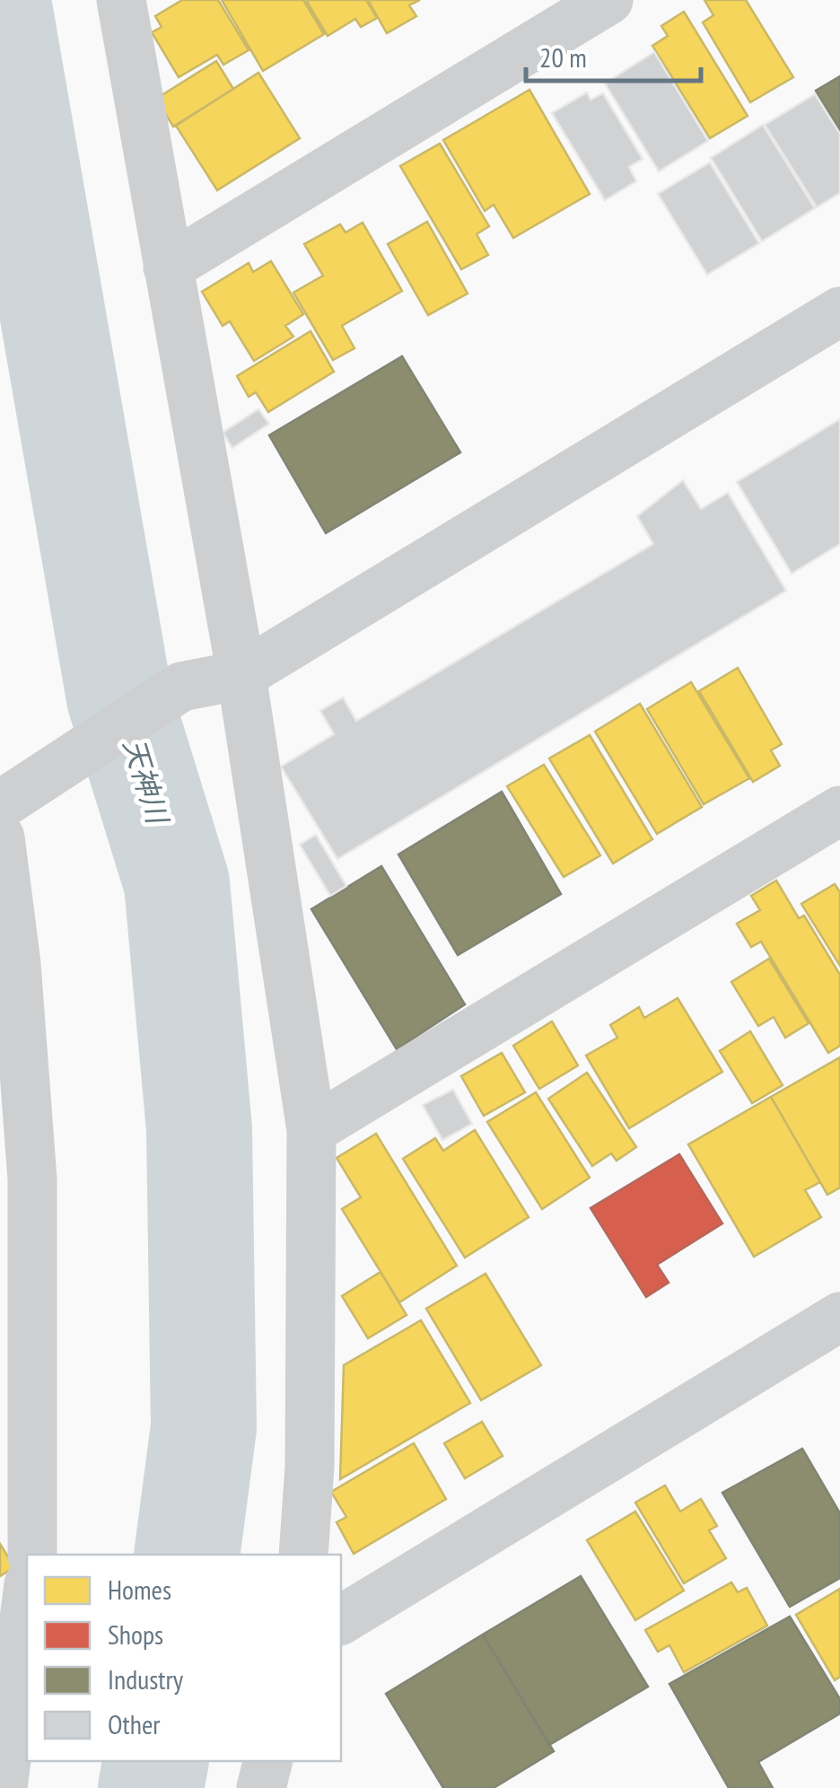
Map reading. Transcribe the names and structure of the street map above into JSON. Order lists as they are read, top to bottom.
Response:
{
  "water": ["天神川"],
  "legend": [
    "Homes",
    "Shops",
    "Industry",
    "Other"
  ],
  "scale_bar": "20 m"
}
